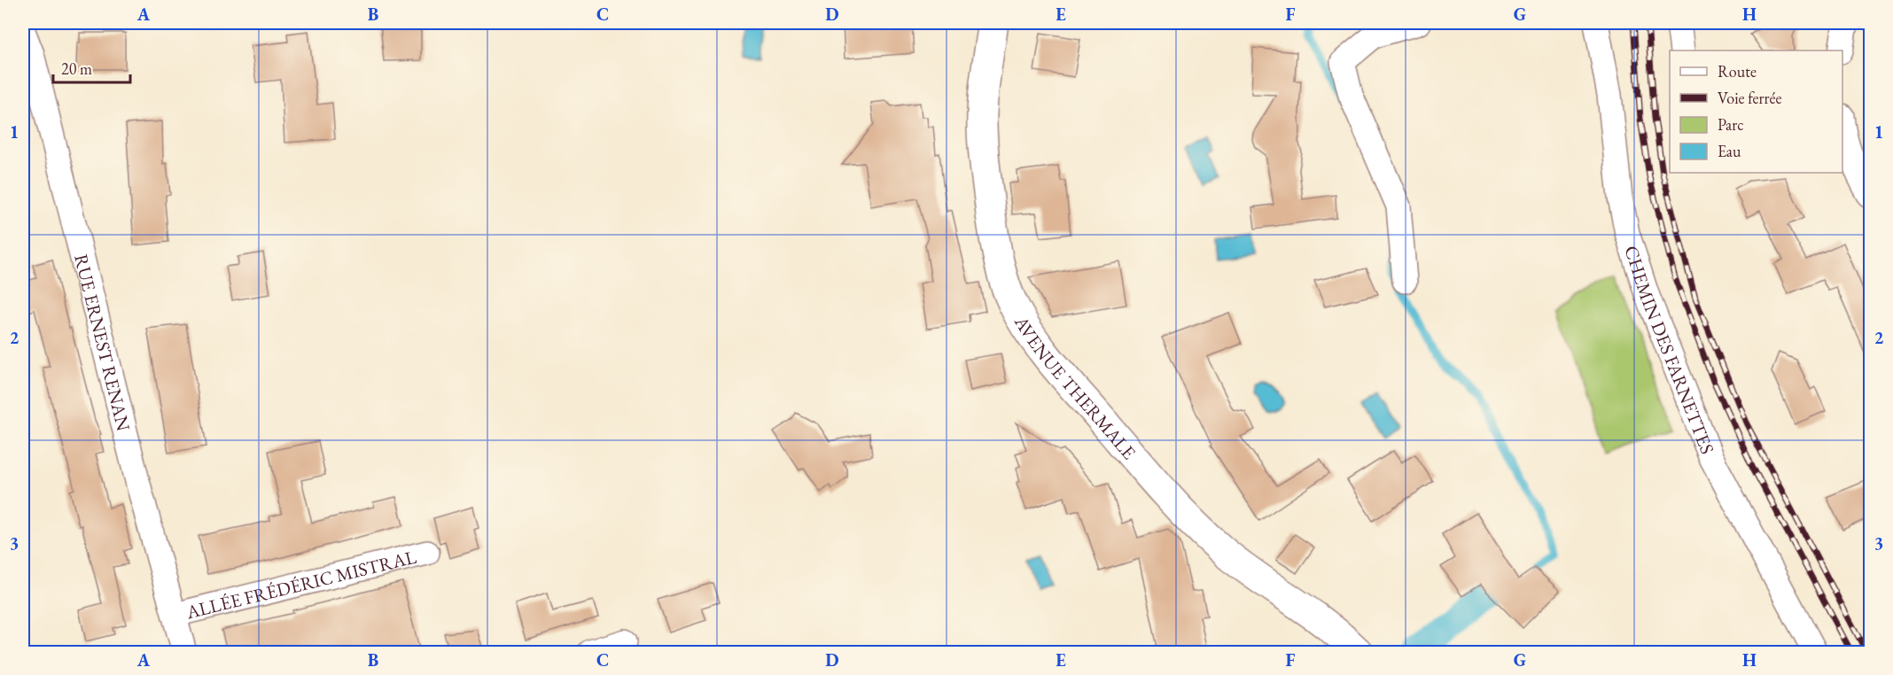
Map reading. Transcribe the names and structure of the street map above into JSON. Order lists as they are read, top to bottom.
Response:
{
  "streets": {
    "main road": ["AVENUE THERMALE"],
    "street": ["RUE ERNEST RENAN", "CHEMIN DES FARNETTES", "ALLÉE FRÉDÉRIC MISTRAL"]
  },
  "crossings": [
    ["RUE ERNEST RENAN", "ALLÉE FRÉDÉRIC MISTRAL"]
  ],
  "legend": [
    "Route",
    "Voie ferrée",
    "Parc",
    "Eau"
  ],
  "scale_bar": "20 m",
  "grid": {
    "columns": [
      "A",
      "B",
      "C",
      "D",
      "E",
      "F",
      "G",
      "H"
    ],
    "rows": ["1", "2", "3"]
  }
}
